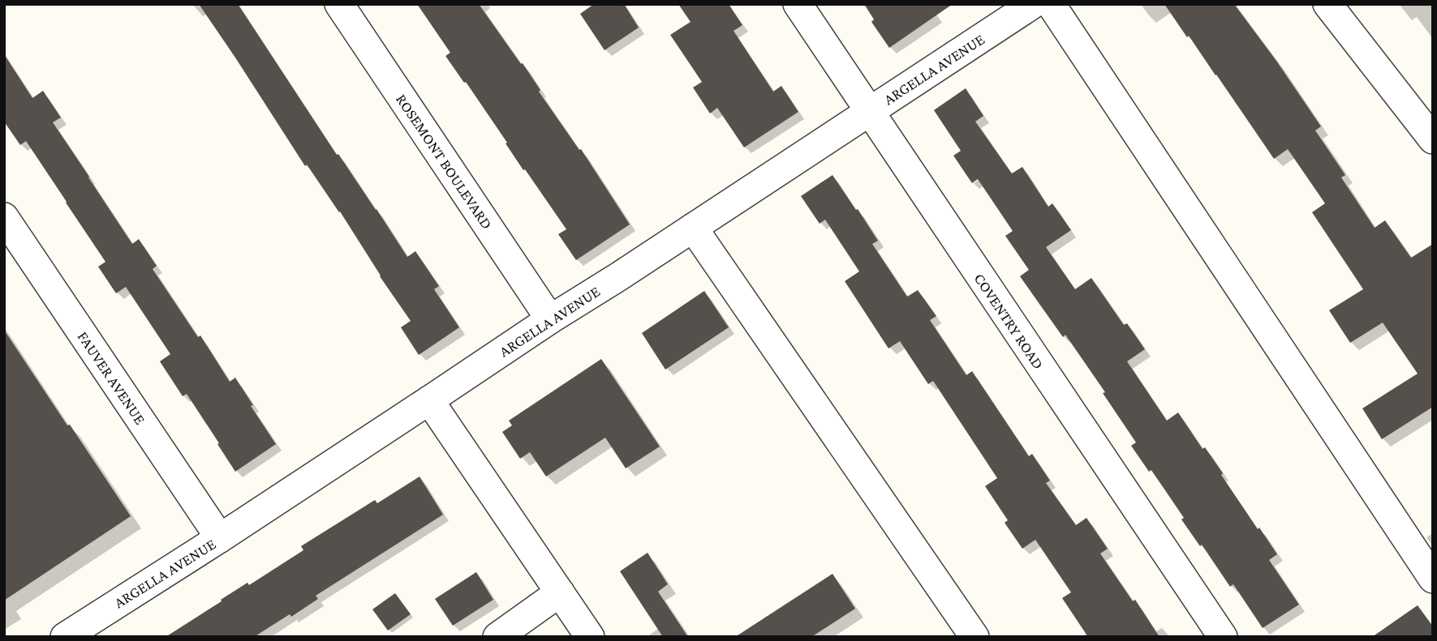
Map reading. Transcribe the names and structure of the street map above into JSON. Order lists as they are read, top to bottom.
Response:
{
  "streets": {
    "street": [
      "ARGELLA AVENUE",
      "ROSEMONT BOULEVARD",
      "COVENTRY ROAD",
      "FAUVER AVENUE"
    ]
  },
  "crossings": [
    ["ARGELLA AVENUE", "ROSEMONT BOULEVARD"],
    ["ARGELLA AVENUE", "COVENTRY ROAD"],
    ["ARGELLA AVENUE", "FAUVER AVENUE"]
  ]
}
